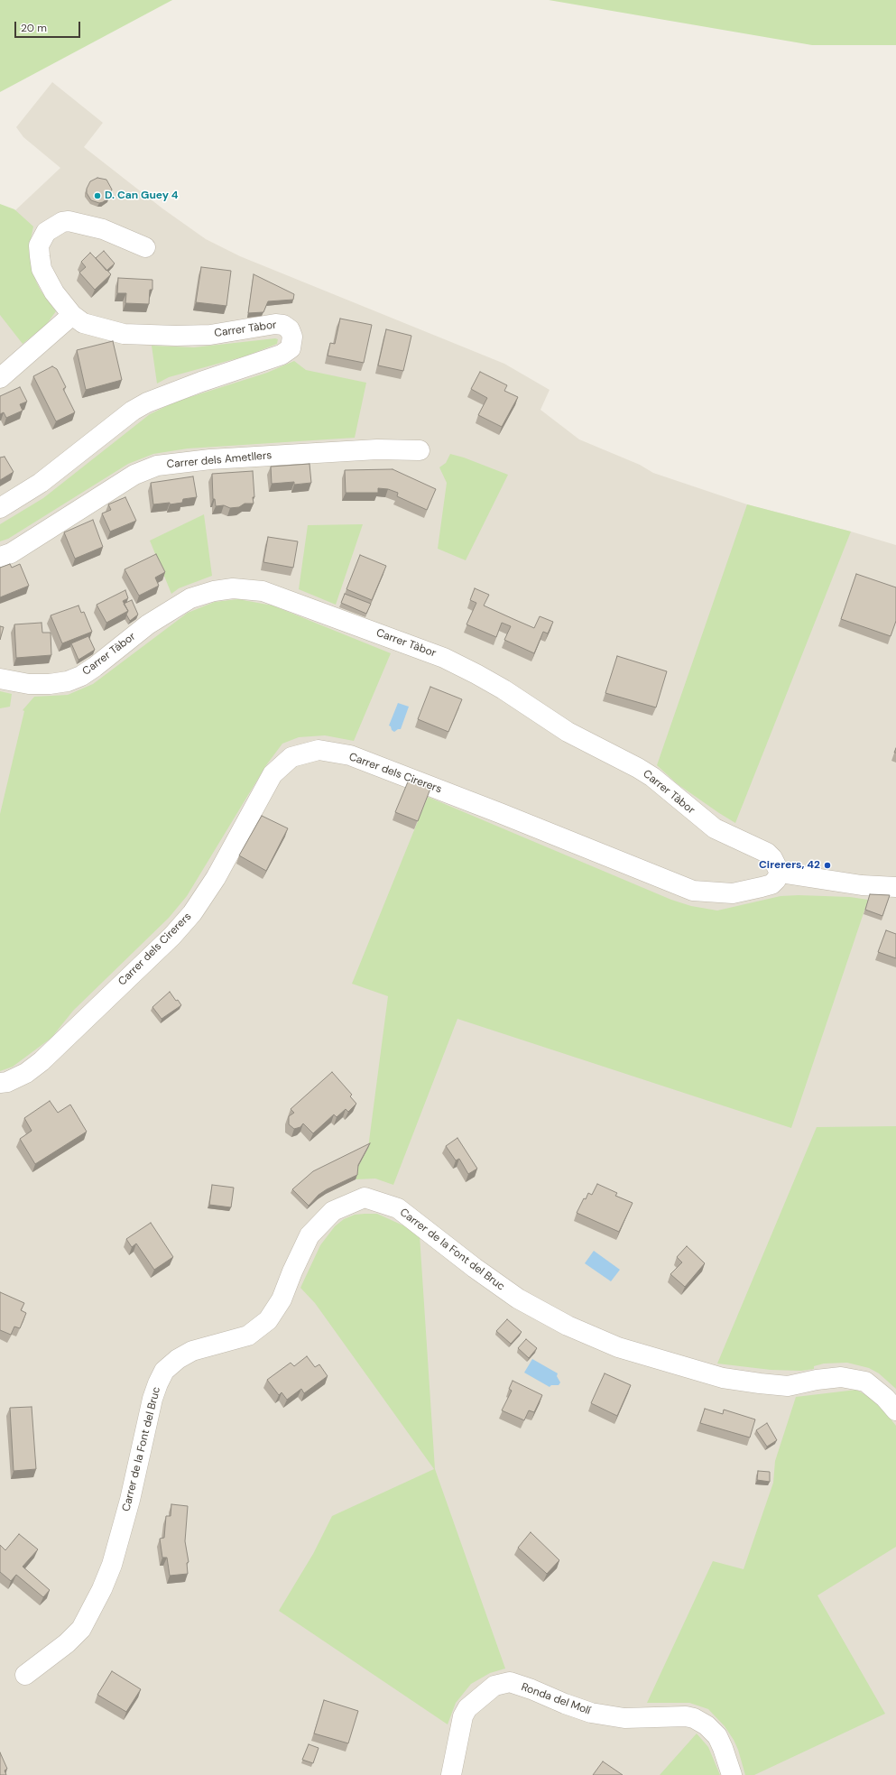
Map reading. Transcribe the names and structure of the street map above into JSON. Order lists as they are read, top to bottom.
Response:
{
  "streets": {
    "street": [
      "Carrer Tàbor",
      "Carrer dels Ametllers",
      "Carrer dels Cirerers",
      "Carrer de la Font del Bruc",
      "Ronda del Molí"
    ]
  },
  "crossings": [
    ["Carrer Tàbor", "Carrer dels Cirerers"]
  ],
  "places": ["D. Can Guey 4", "Cirerers, 42"],
  "scale_bar": "20 m"
}
